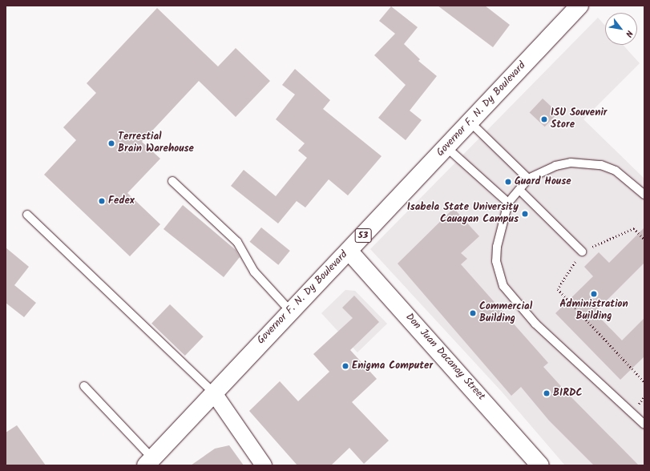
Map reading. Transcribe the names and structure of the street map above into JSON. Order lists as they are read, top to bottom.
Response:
{
  "streets": {
    "main road": ["Governor F. N. Dy Boulevard", "53", "Don Juan Dacanay Street"]
  },
  "crossings": [
    ["Governor F. N. Dy Boulevard", "Don Juan Dacanay Street"]
  ],
  "places": [
    "ISU Souvenir Store",
    "Terrestial Brain Warehouse",
    "Guard House",
    "Fedex",
    "Isabela State University Cauayan Campus",
    "Administration Building",
    "Commercial Building",
    "Enigma Computer",
    "BIRDC"
  ],
  "north": "bottom right"
}
